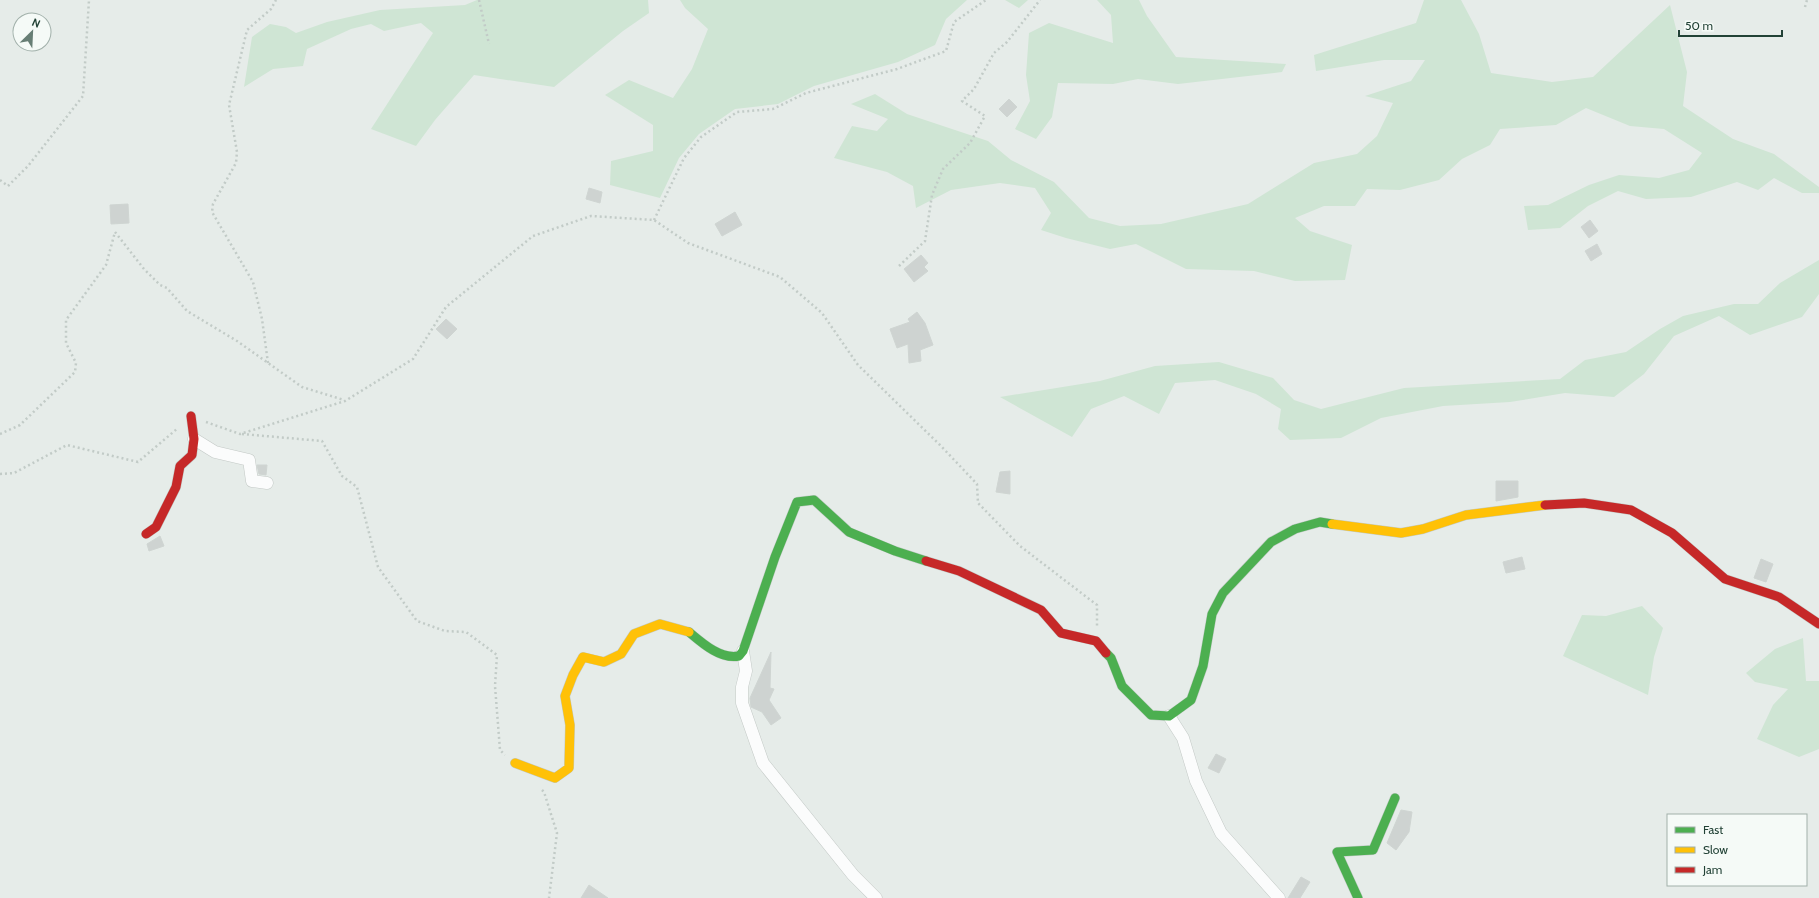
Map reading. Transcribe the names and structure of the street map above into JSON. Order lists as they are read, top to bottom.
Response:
{
  "legend": ["Fast", "Slow", "Jam"],
  "scale_bar": "50 m",
  "north": "top right"
}
